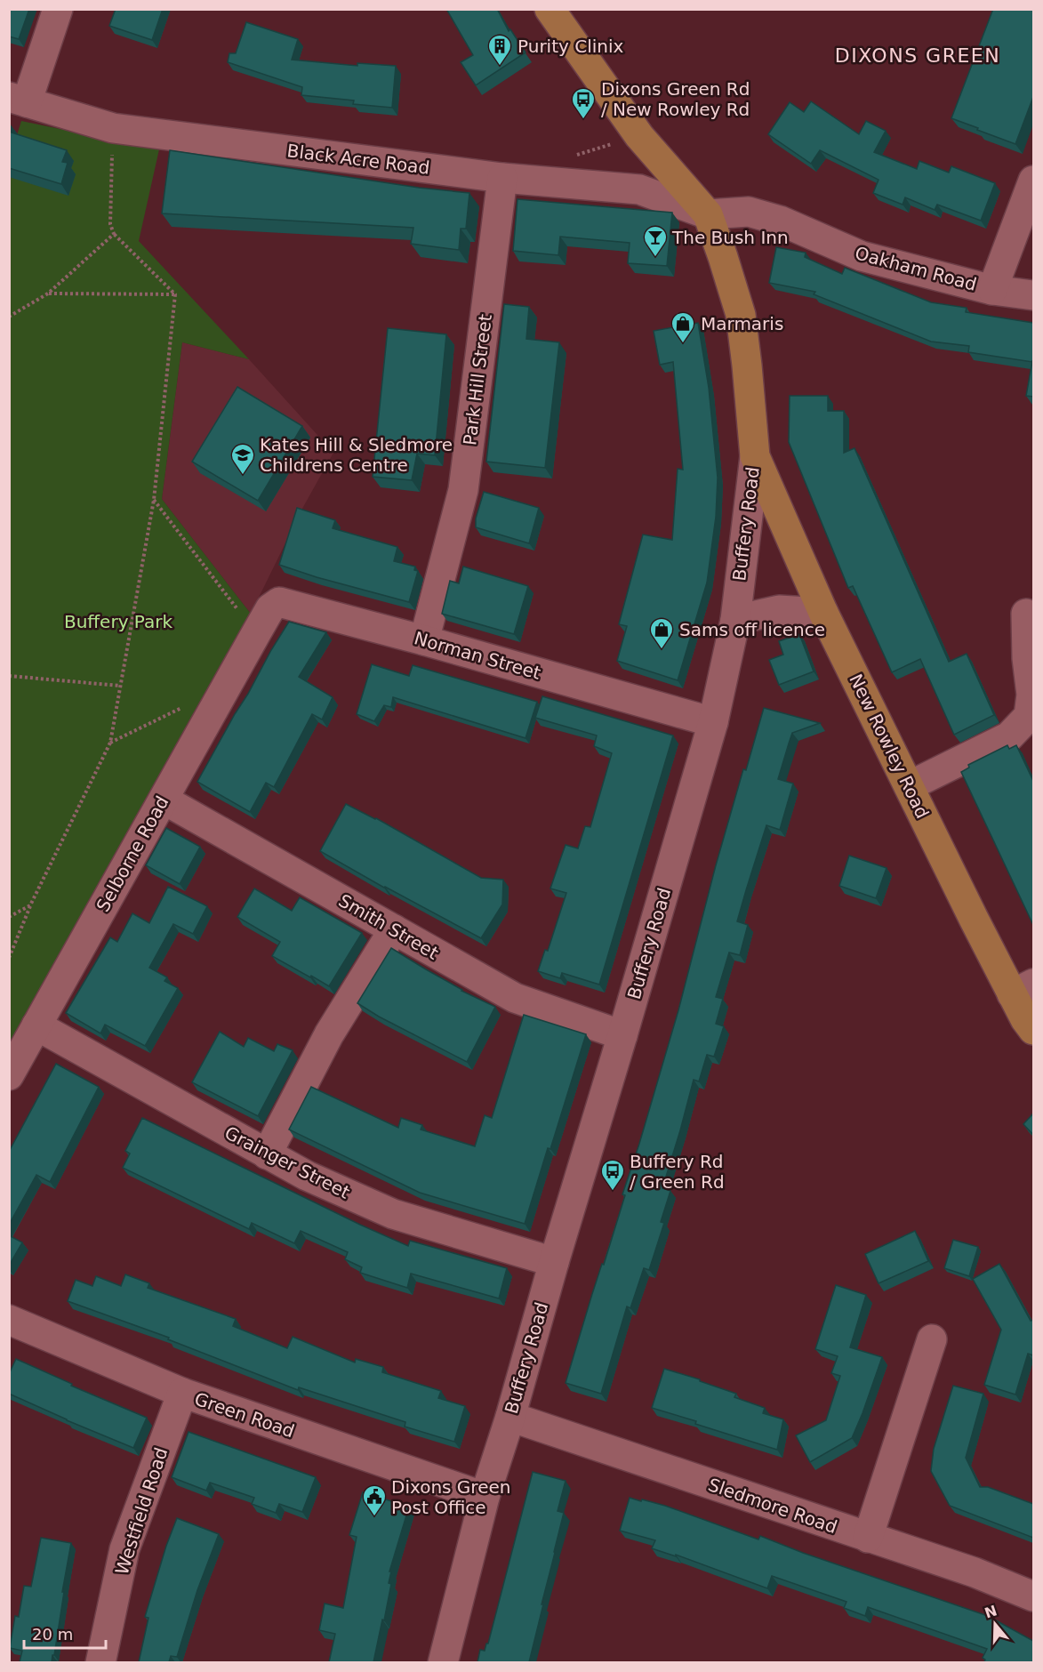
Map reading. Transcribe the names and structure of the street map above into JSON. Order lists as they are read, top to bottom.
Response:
{
  "streets": {
    "main road": ["Buffery Road", "New Rowley Road"],
    "street": [
      "Black Acre Road",
      "Oakham Road",
      "Park Hill Street",
      "Norman Street",
      "Selborne Road",
      "Smith Street",
      "Grainger Street",
      "Green Road",
      "Sledmore Road",
      "Westfield Road"
    ]
  },
  "crossings": [
    ["Black Acre Road", "Oakham Road"],
    ["Black Acre Road", "Park Hill Street"],
    ["Black Acre Road", "Buffery Road"],
    ["Oakham Road", "Buffery Road"],
    ["Park Hill Street", "Norman Street"],
    ["Buffery Road", "Norman Street"],
    ["Buffery Road", "New Rowley Road"],
    ["Buffery Road", "Smith Street"],
    ["Buffery Road", "Grainger Street"],
    ["Buffery Road", "Green Road"],
    ["Buffery Road", "Sledmore Road"],
    ["Norman Street", "Selborne Road"],
    ["Selborne Road", "Smith Street"],
    ["Selborne Road", "Grainger Street"],
    ["Green Road", "Westfield Road"]
  ],
  "districts": ["DIXONS GREEN"],
  "parks": ["Buffery Park"],
  "places": {
    "building": ["Purity Clinix"],
    "bus stop": ["Dixons Green Rd / New Rowley Rd", "Buffery Rd / Green Rd"],
    "bar": ["The Bush Inn"],
    "shop": ["Marmaris", "Sams off licence"],
    "school or university": ["Kates Hill & Sledmore Childrens Centre"],
    "public building": ["Dixons Green Post Office"]
  },
  "scale_bar": "20 m",
  "north": "top"
}
